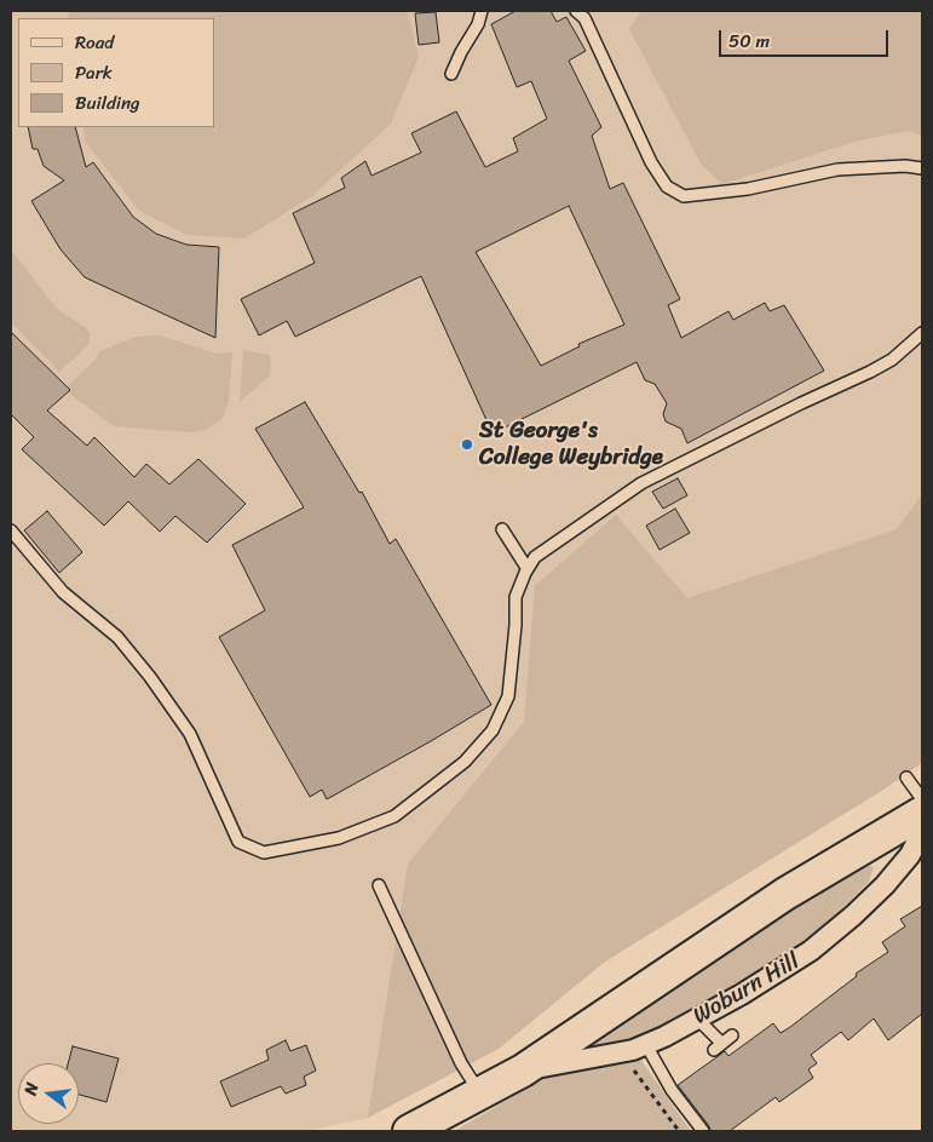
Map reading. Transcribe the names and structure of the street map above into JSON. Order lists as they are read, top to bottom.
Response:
{
  "streets": {
    "main road": ["Woburn Hill"]
  },
  "places": ["St George's College Weybridge"],
  "legend": ["Road", "Park", "Building"],
  "scale_bar": "50 m",
  "north": "left"
}
